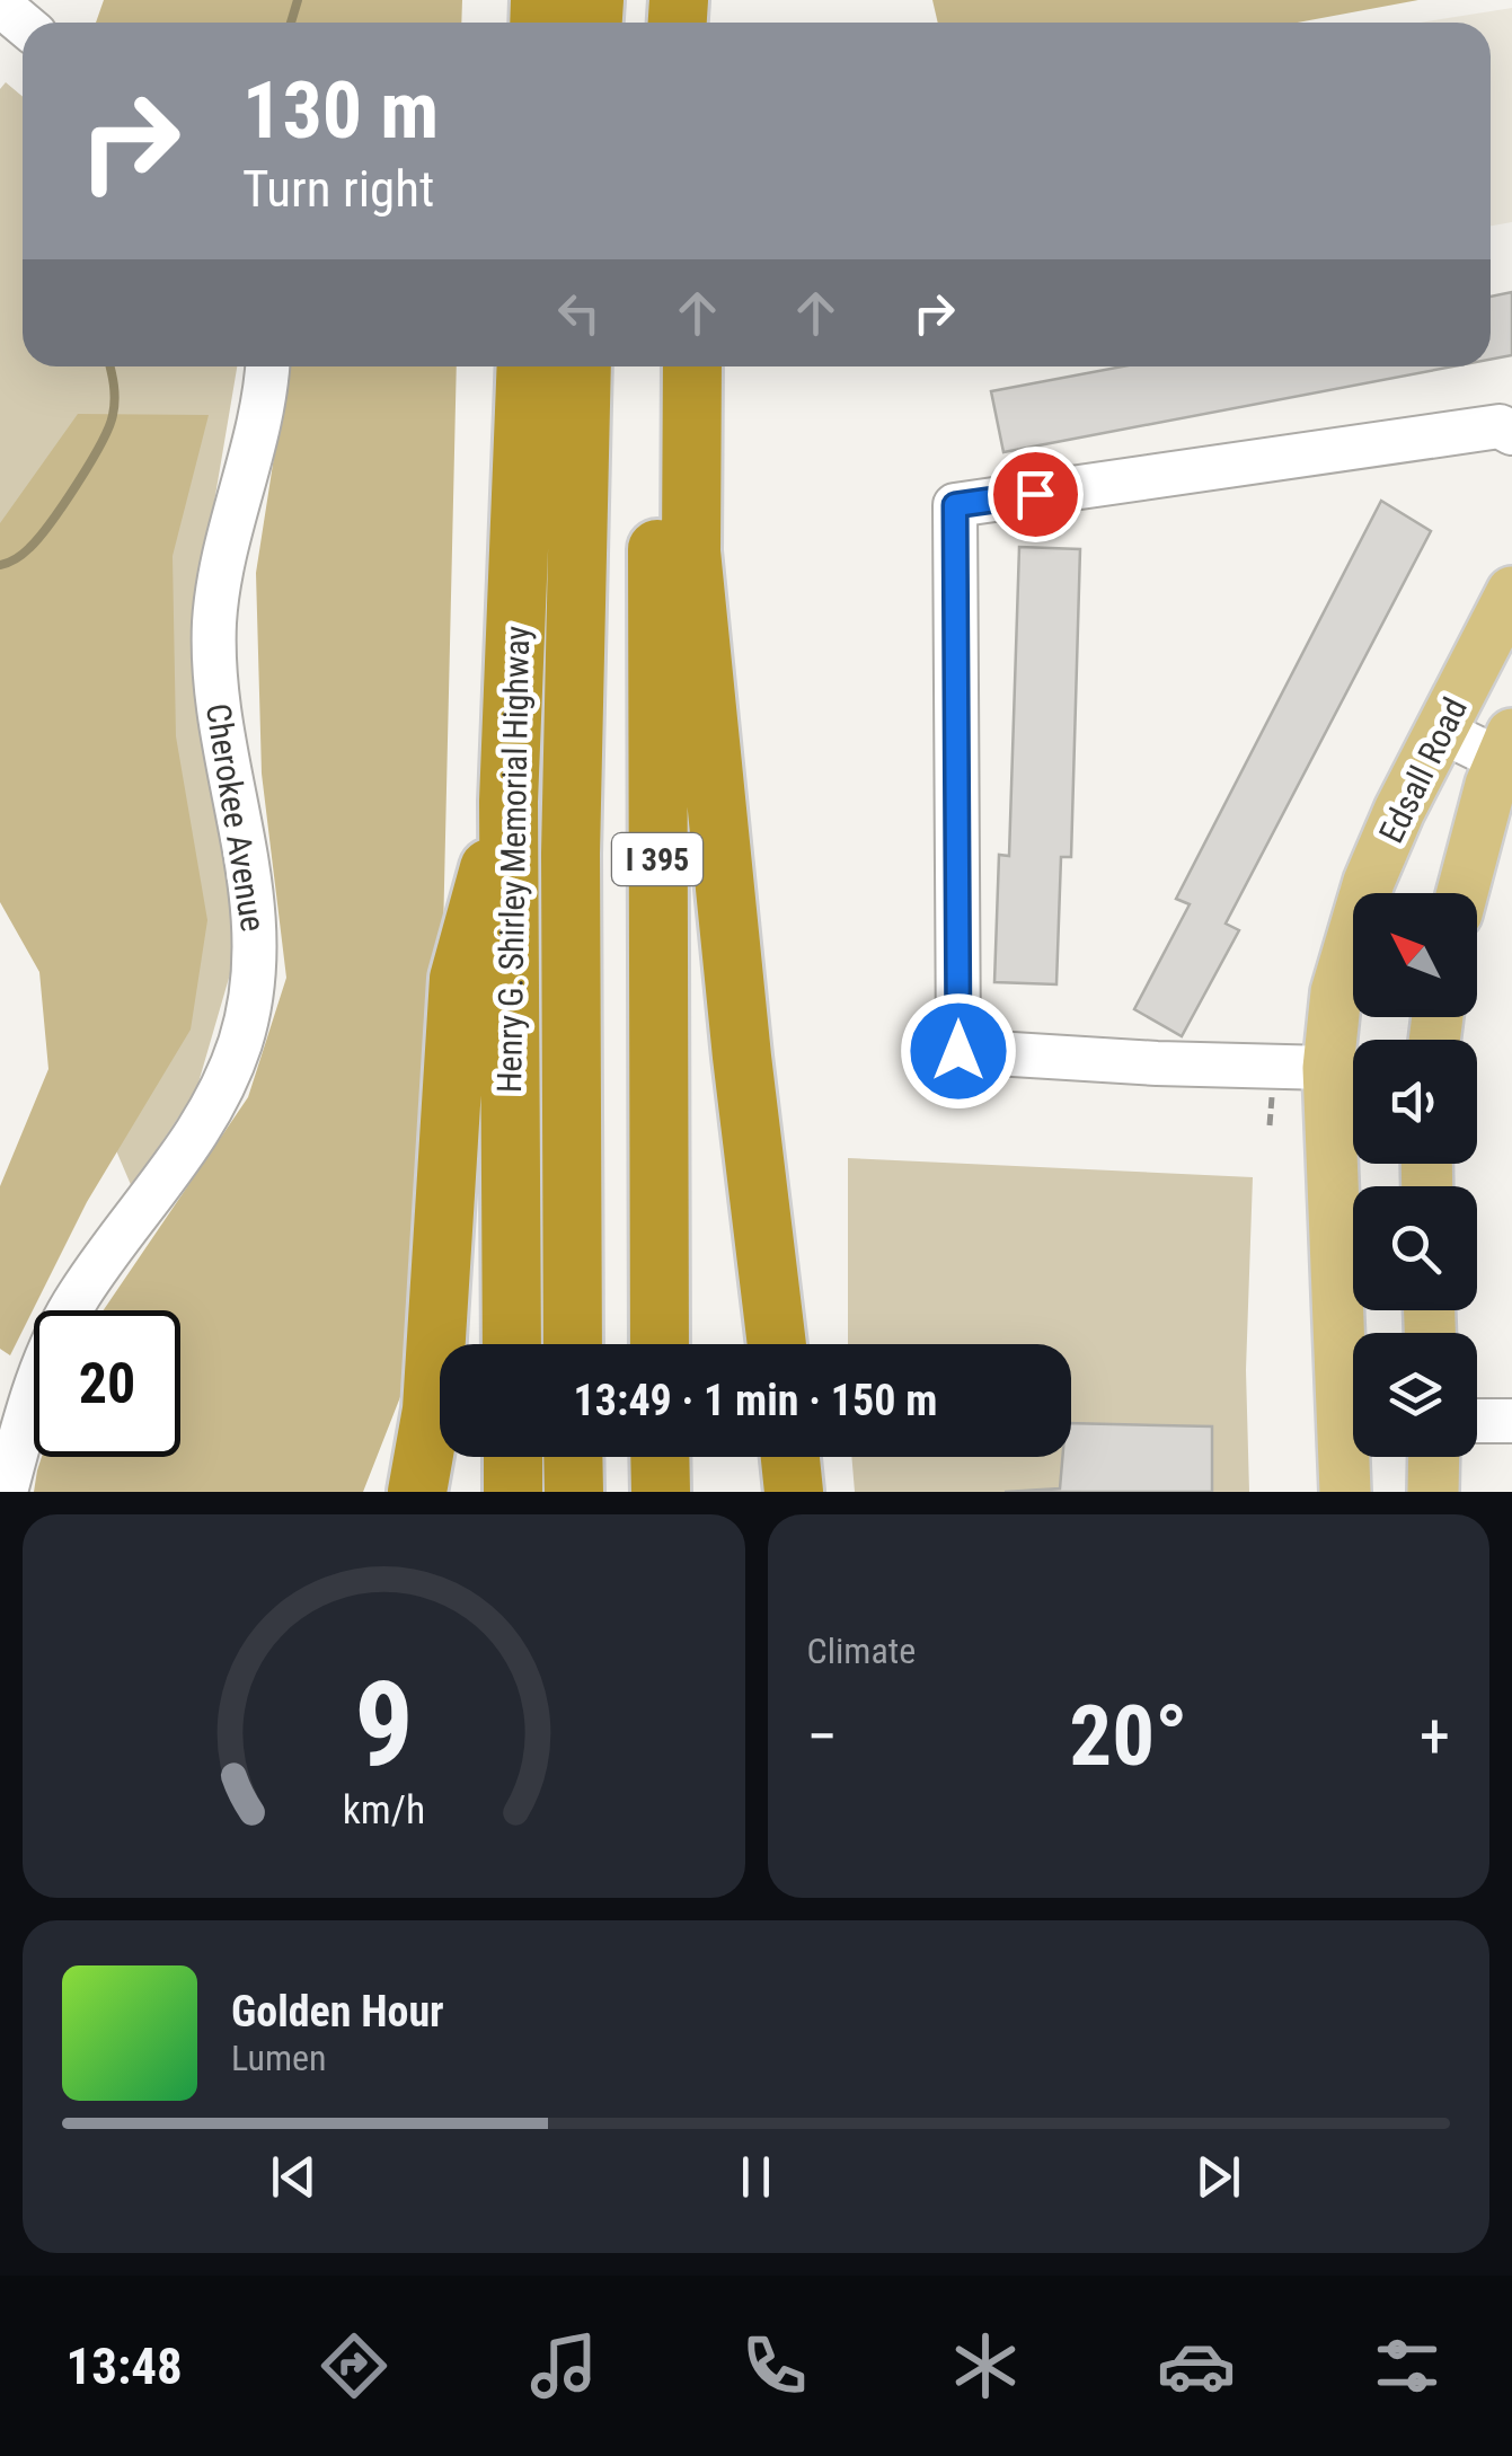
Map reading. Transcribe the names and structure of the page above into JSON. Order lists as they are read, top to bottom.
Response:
{
  "streets": {
    "highway": ["Henry G. Shirley Memorial Highway", "I 395"],
    "main road": ["Edsall Road"],
    "street": ["Cherokee Avenue"]
  },
  "north": "top left",
  "page": {
    "turn": ["130 m", "Turn right"],
    "limit": "20",
    "trip": "13:49 · 1 min · 150 m",
    "tile": "Climate",
    "heat": ["−", "20°", "+"],
    "song": ["Golden Hour", "Lumen"],
    "tabs": "13:48",
    "gauge": ["9", "km/h"]
  }
}
